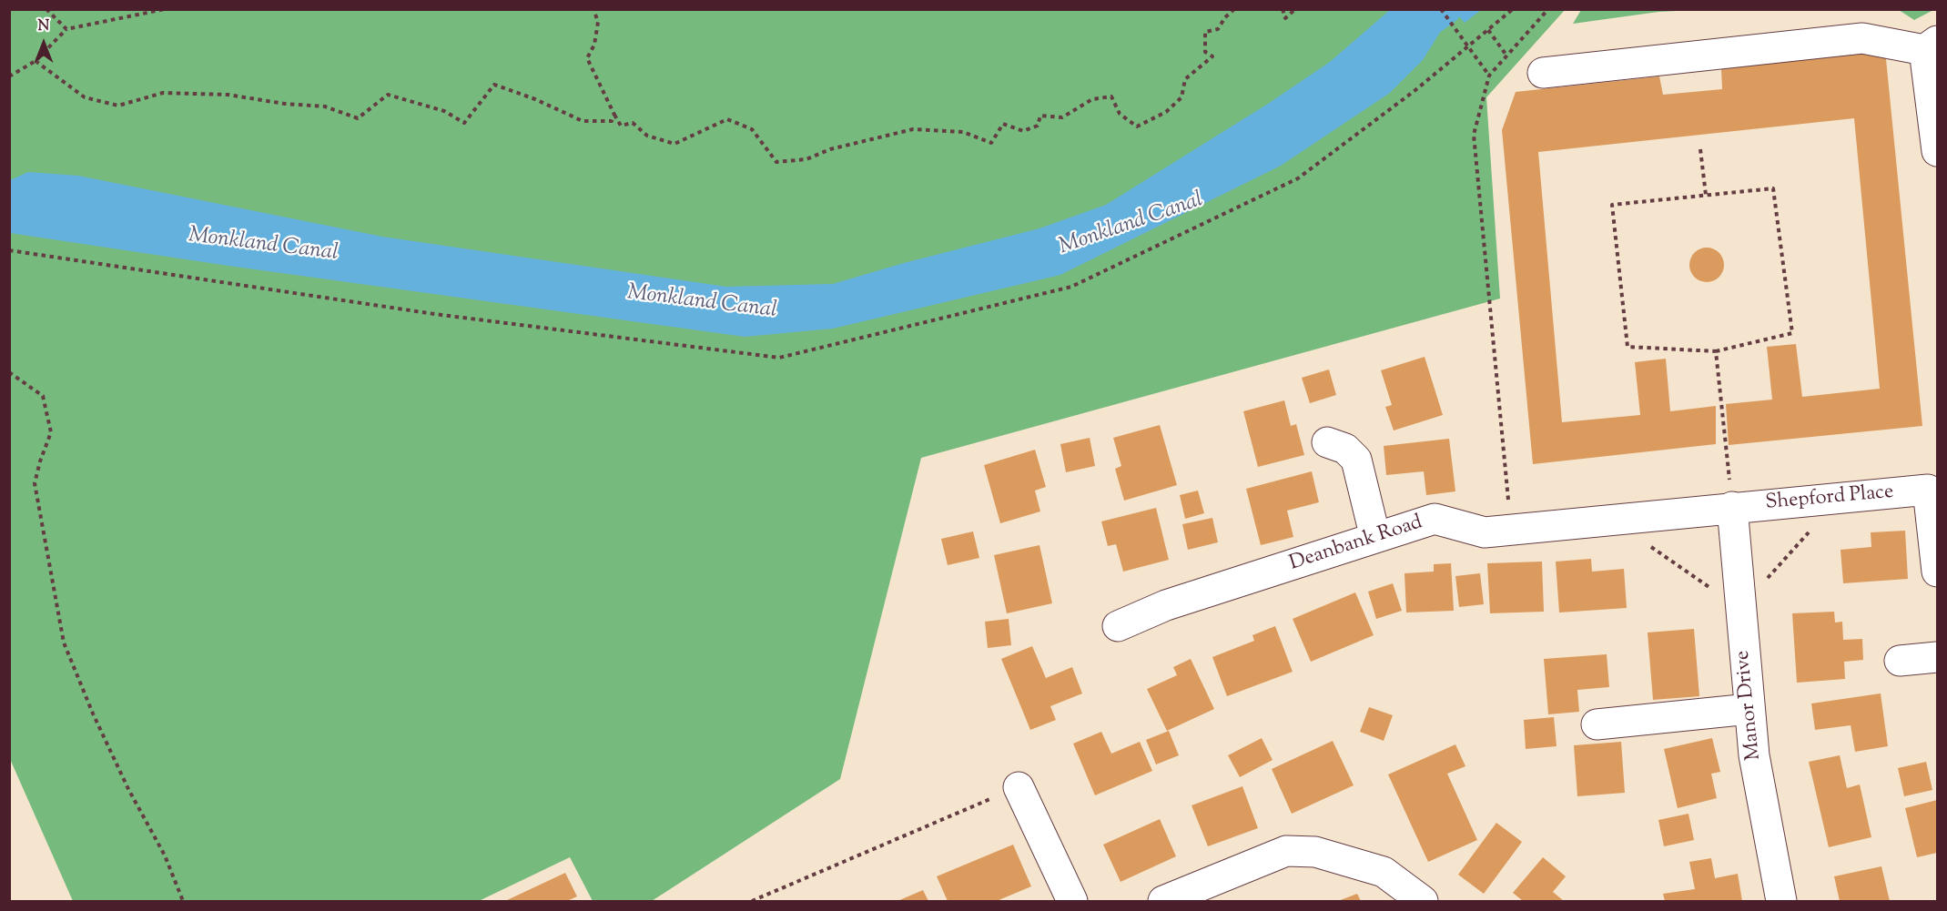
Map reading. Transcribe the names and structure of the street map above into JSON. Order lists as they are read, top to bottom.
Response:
{
  "streets": {
    "street": ["Shepford Place", "Deanbank Road", "Manor Drive"]
  },
  "crossings": [
    ["Shepford Place", "Deanbank Road"],
    ["Shepford Place", "Manor Drive"],
    ["Deanbank Road", "Manor Drive"]
  ],
  "water": ["Monkland Canal"],
  "north": "top"
}
